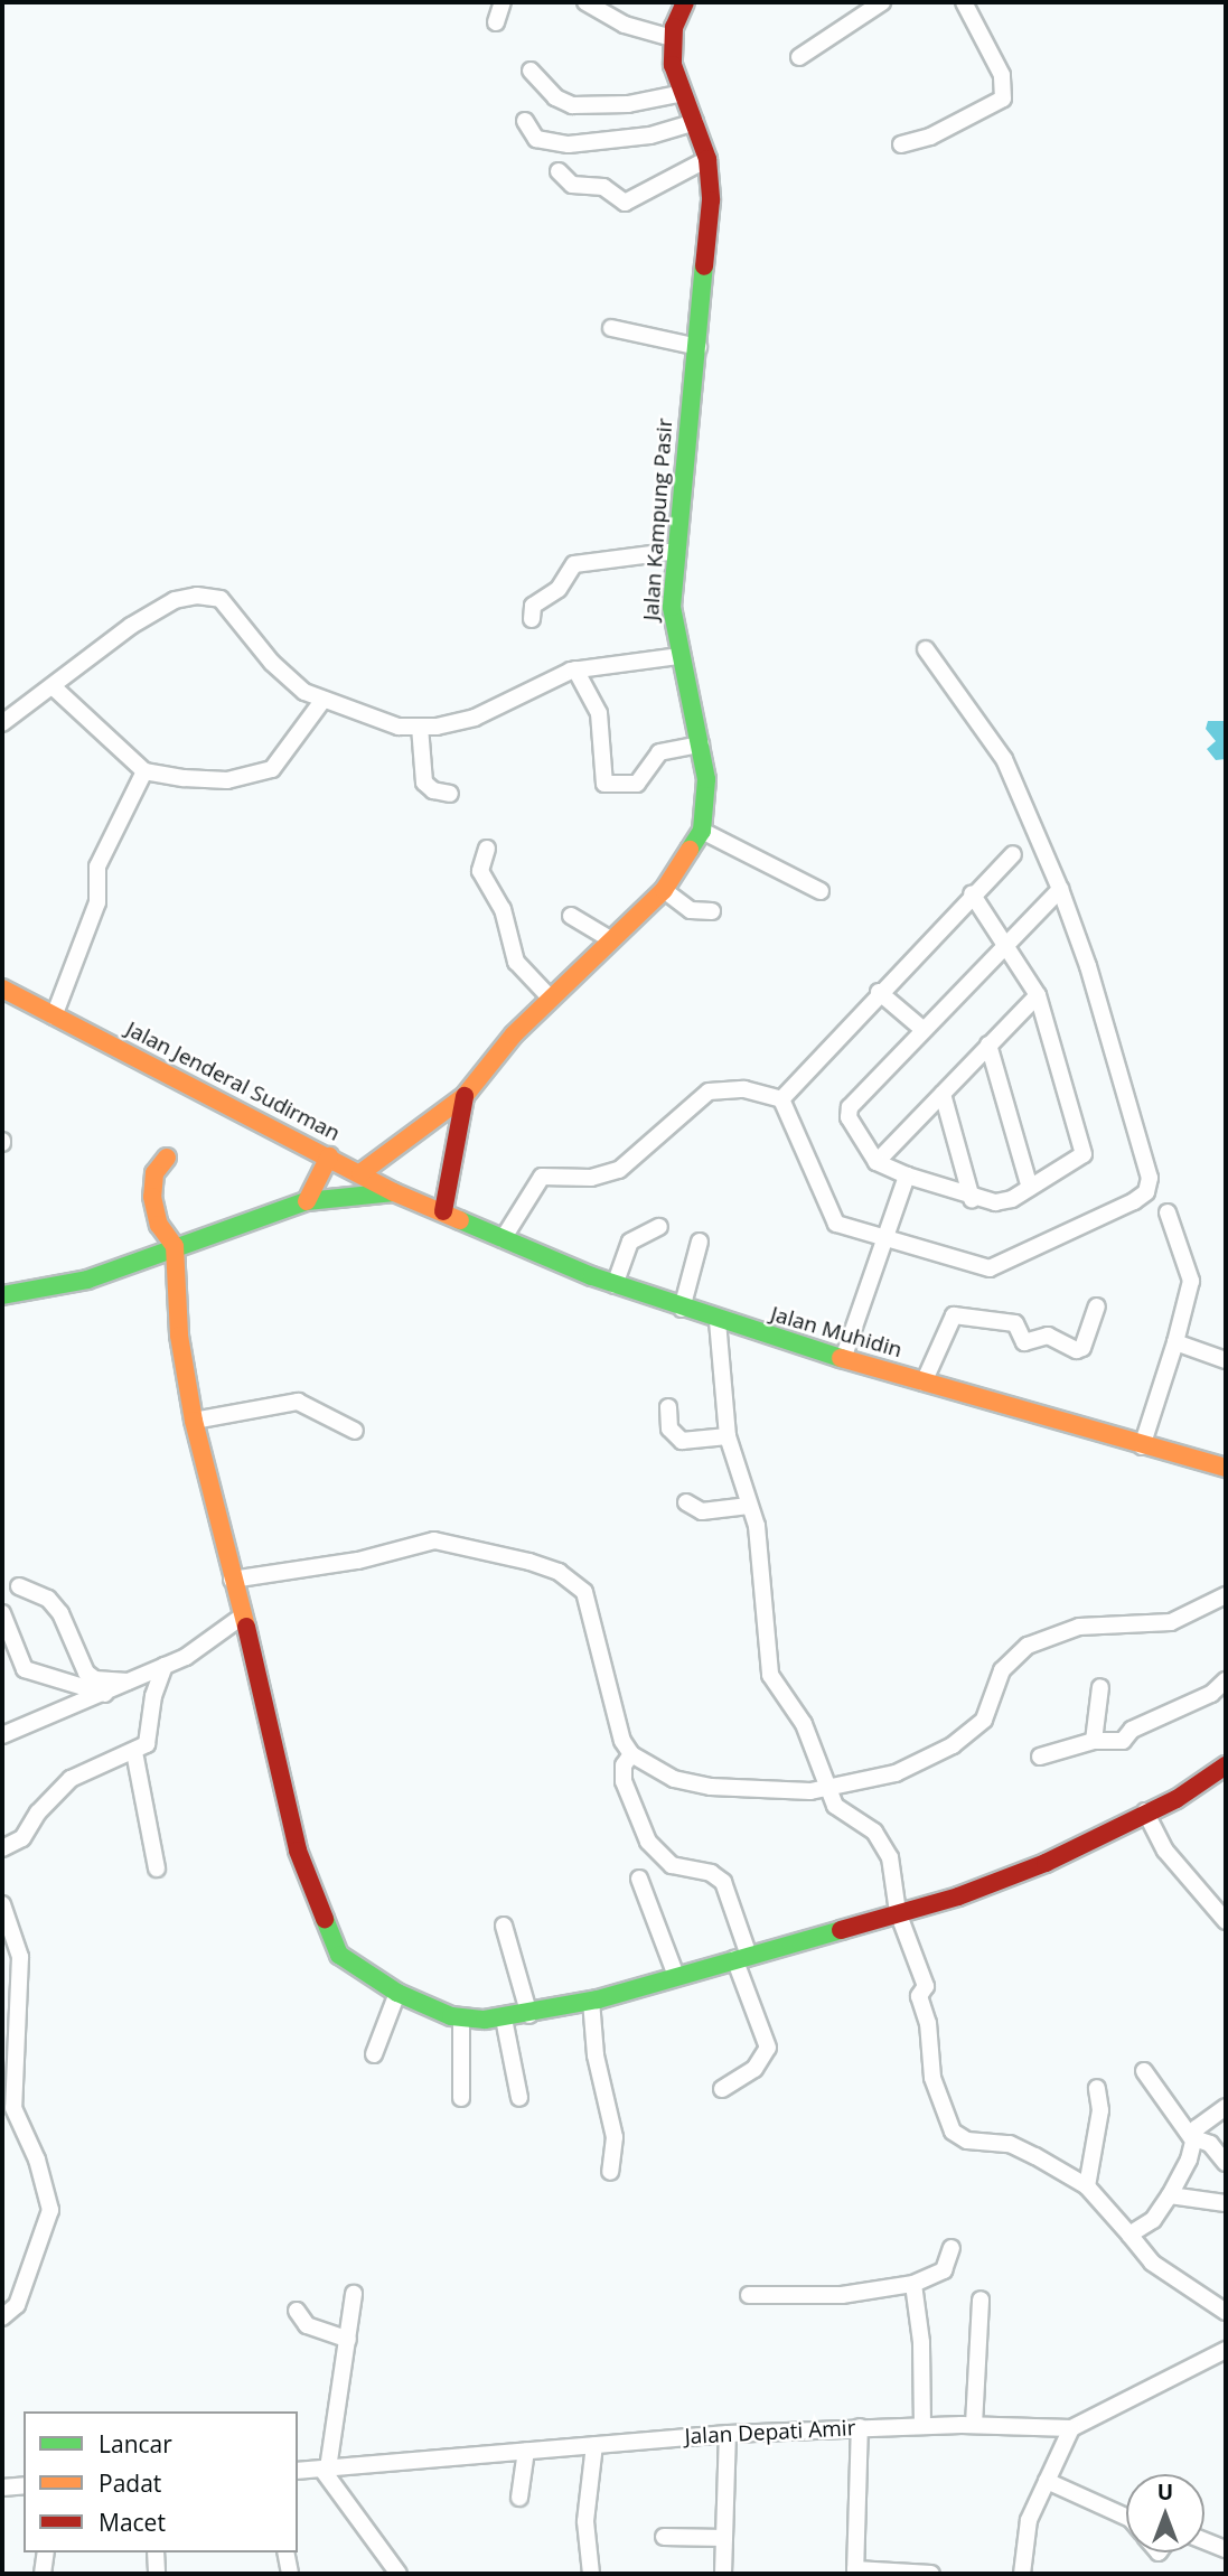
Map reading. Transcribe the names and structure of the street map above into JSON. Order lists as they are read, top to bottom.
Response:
{
  "streets": {
    "main road": ["Jalan Kampung Pasir", "Jalan Jenderal Sudirman", "Jalan Muhidin"],
    "street": ["Jalan Depati Amir"]
  },
  "crossings": [
    ["Jalan Kampung Pasir", "Jalan Jenderal Sudirman"],
    ["Jalan Jenderal Sudirman", "Jalan Muhidin"]
  ],
  "legend": ["Lancar", "Padat", "Macet"],
  "north": "top"
}
